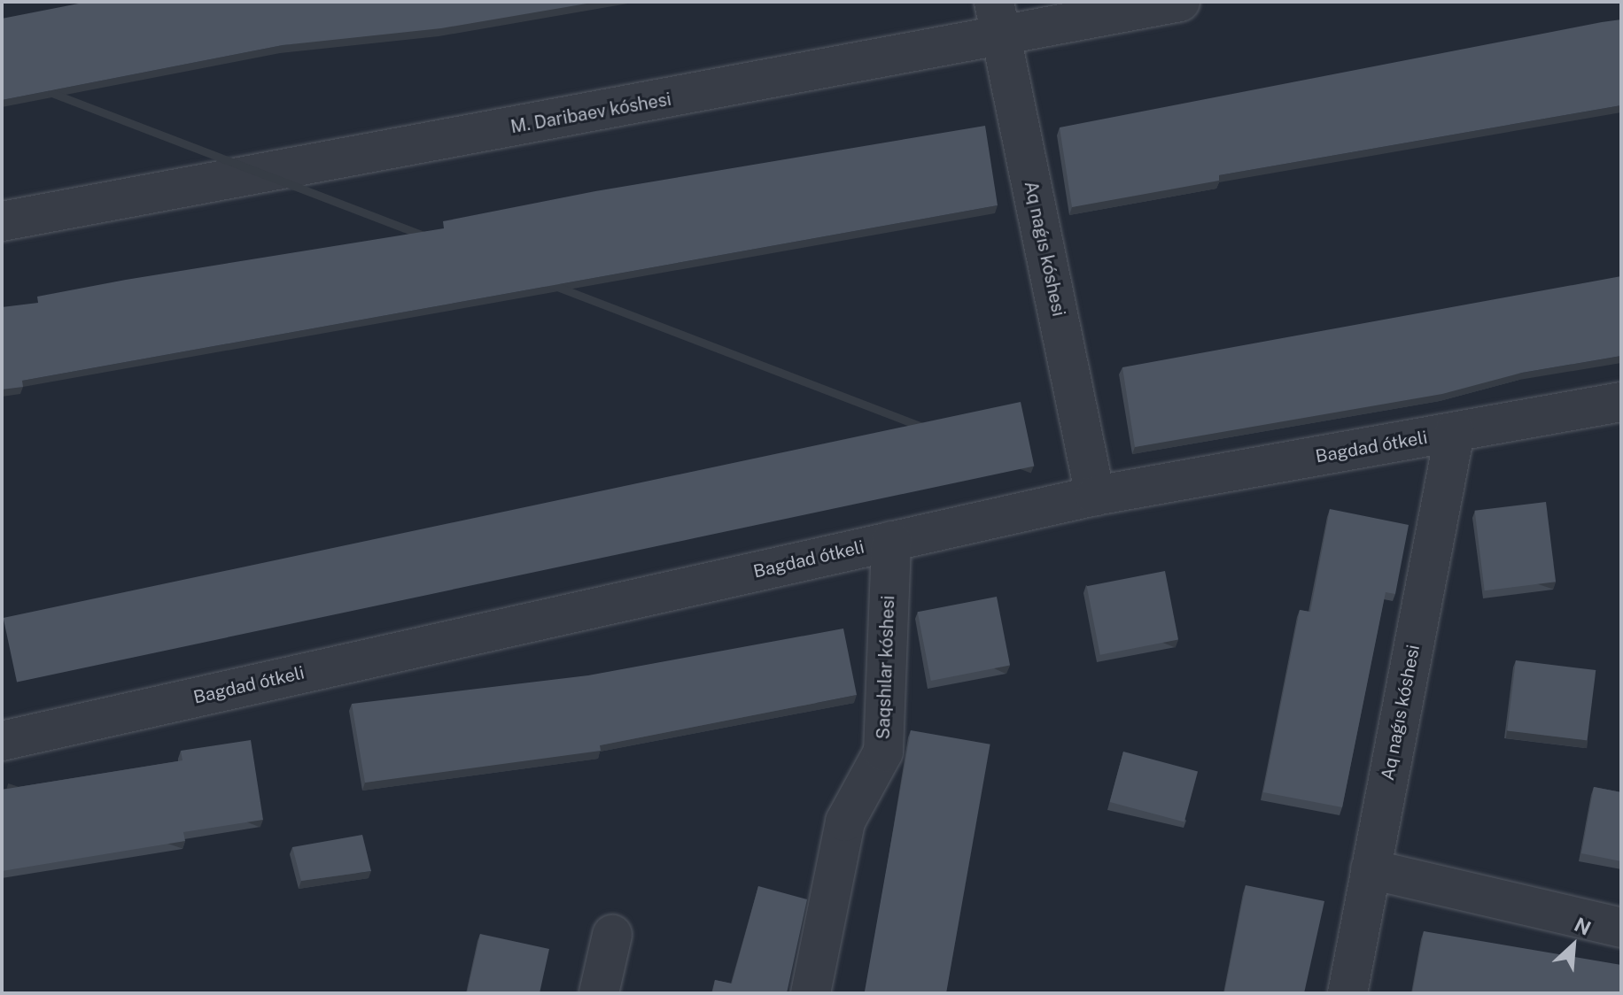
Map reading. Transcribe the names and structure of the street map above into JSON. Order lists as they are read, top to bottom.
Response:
{
  "streets": {
    "street": [
      "M. Daribaev kóshesi",
      "Aq naǵıs kóshesi",
      "Bagdad ótkeli",
      "Saqshılar kóshesi"
    ]
  },
  "crossings": [
    ["M. Daribaev kóshesi", "Aq naǵıs kóshesi"],
    ["Aq naǵıs kóshesi", "Bagdad ótkeli"],
    ["Bagdad ótkeli", "Saqshılar kóshesi"]
  ],
  "north": "top right"
}
